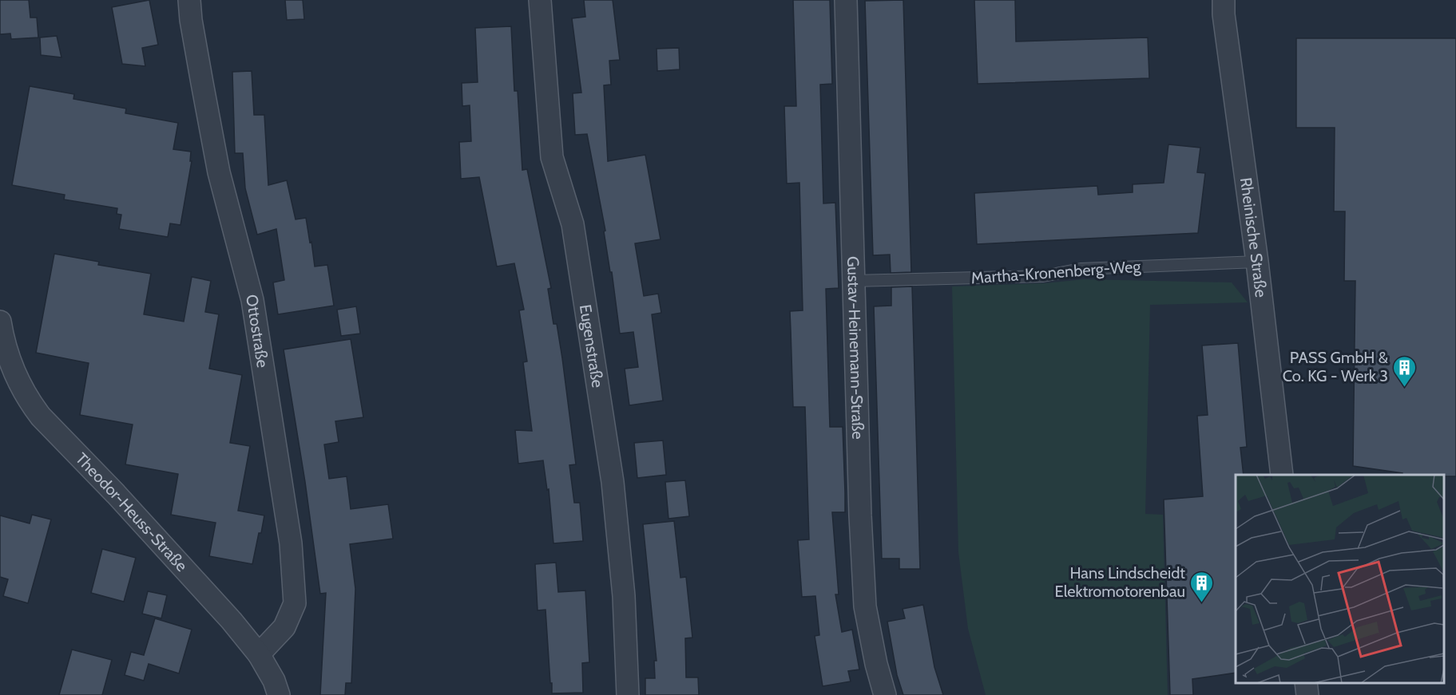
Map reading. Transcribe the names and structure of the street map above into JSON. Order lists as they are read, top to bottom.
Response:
{
  "streets": {
    "street": [
      "Rheinische Straße",
      "Ottostraße",
      "Eugenstraße",
      "Gustav-Heinemann-Straße",
      "Theodor-Heuss-Straße"
    ],
    "lane": ["Martha-Kronenberg-Weg"]
  },
  "crossings": [
    ["Rheinische Straße", "Martha-Kronenberg-Weg"],
    ["Martha-Kronenberg-Weg", "Gustav-Heinemann-Straße"],
    ["Ottostraße", "Theodor-Heuss-Straße"]
  ],
  "places": {
    "building": ["PASS GmbH & Co. KG - Werk 3", "Hans Lindscheidt Elektromotorenbau"]
  }
}
